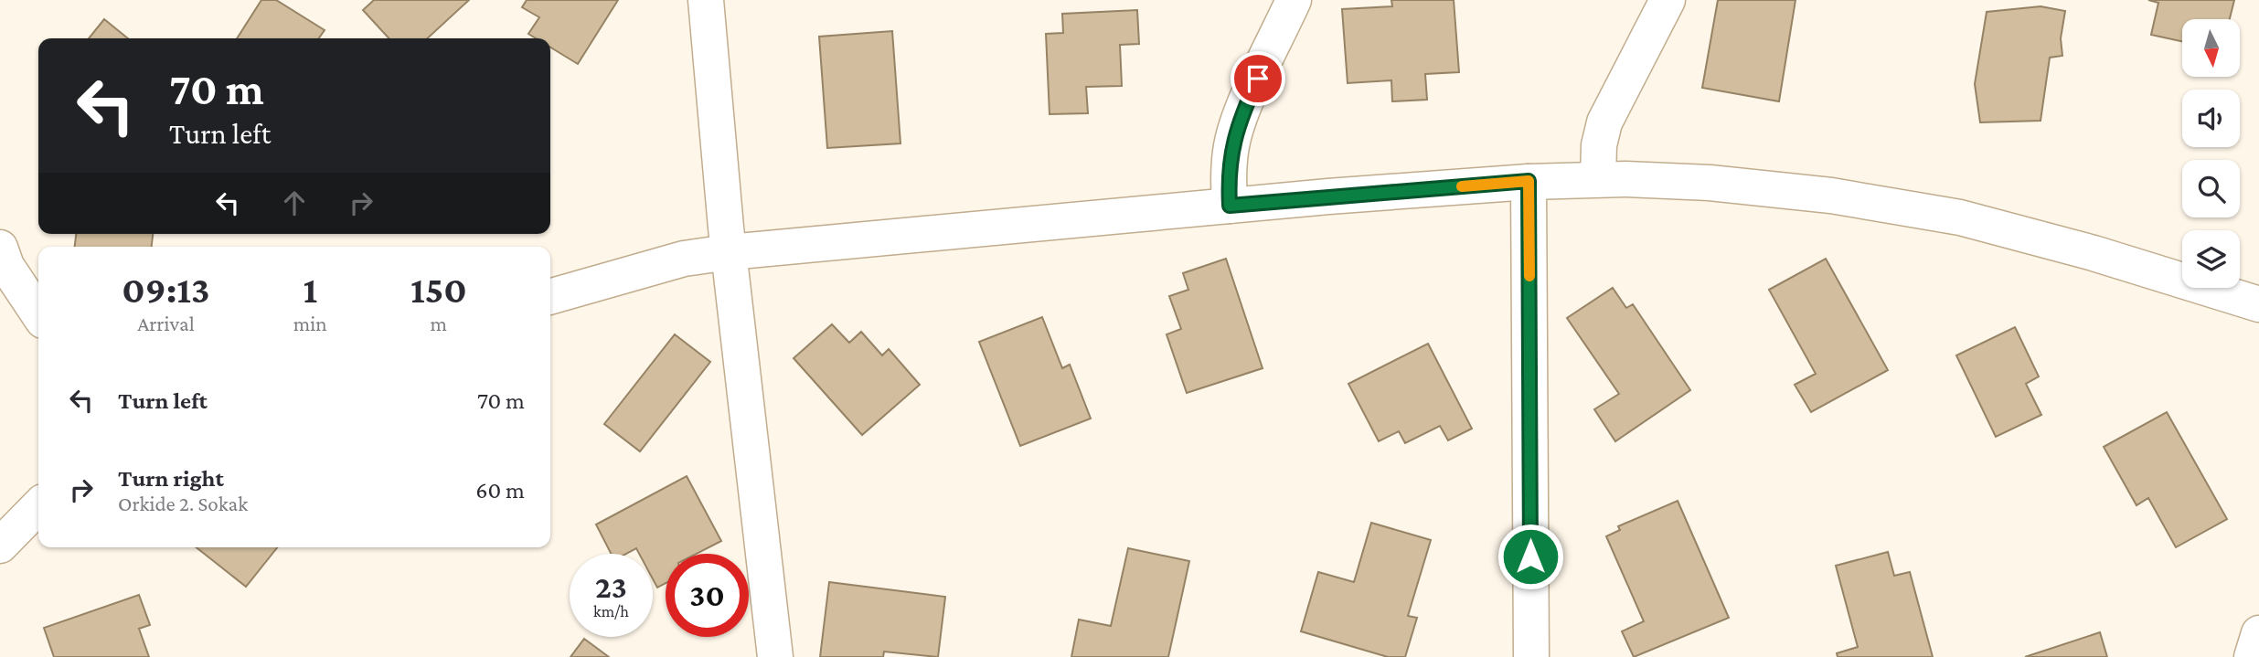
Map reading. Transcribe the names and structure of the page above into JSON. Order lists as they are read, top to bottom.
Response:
{
  "north": "bottom",
  "page": {
    "turn": ["70 m", "Turn left"],
    "eta": [
      "09:13",
      "Arrival",
      "1",
      "min",
      "150",
      "m"
    ],
    "list": [
      {
        "name": "Turn left",
        "value": "70 m"
      },
      {
        "name": "Turn right",
        "note": "Orkide 2. Sokak",
        "value": "60 m"
      }
    ],
    "speed": "23 km/h",
    "limit": "30"
  }
}
